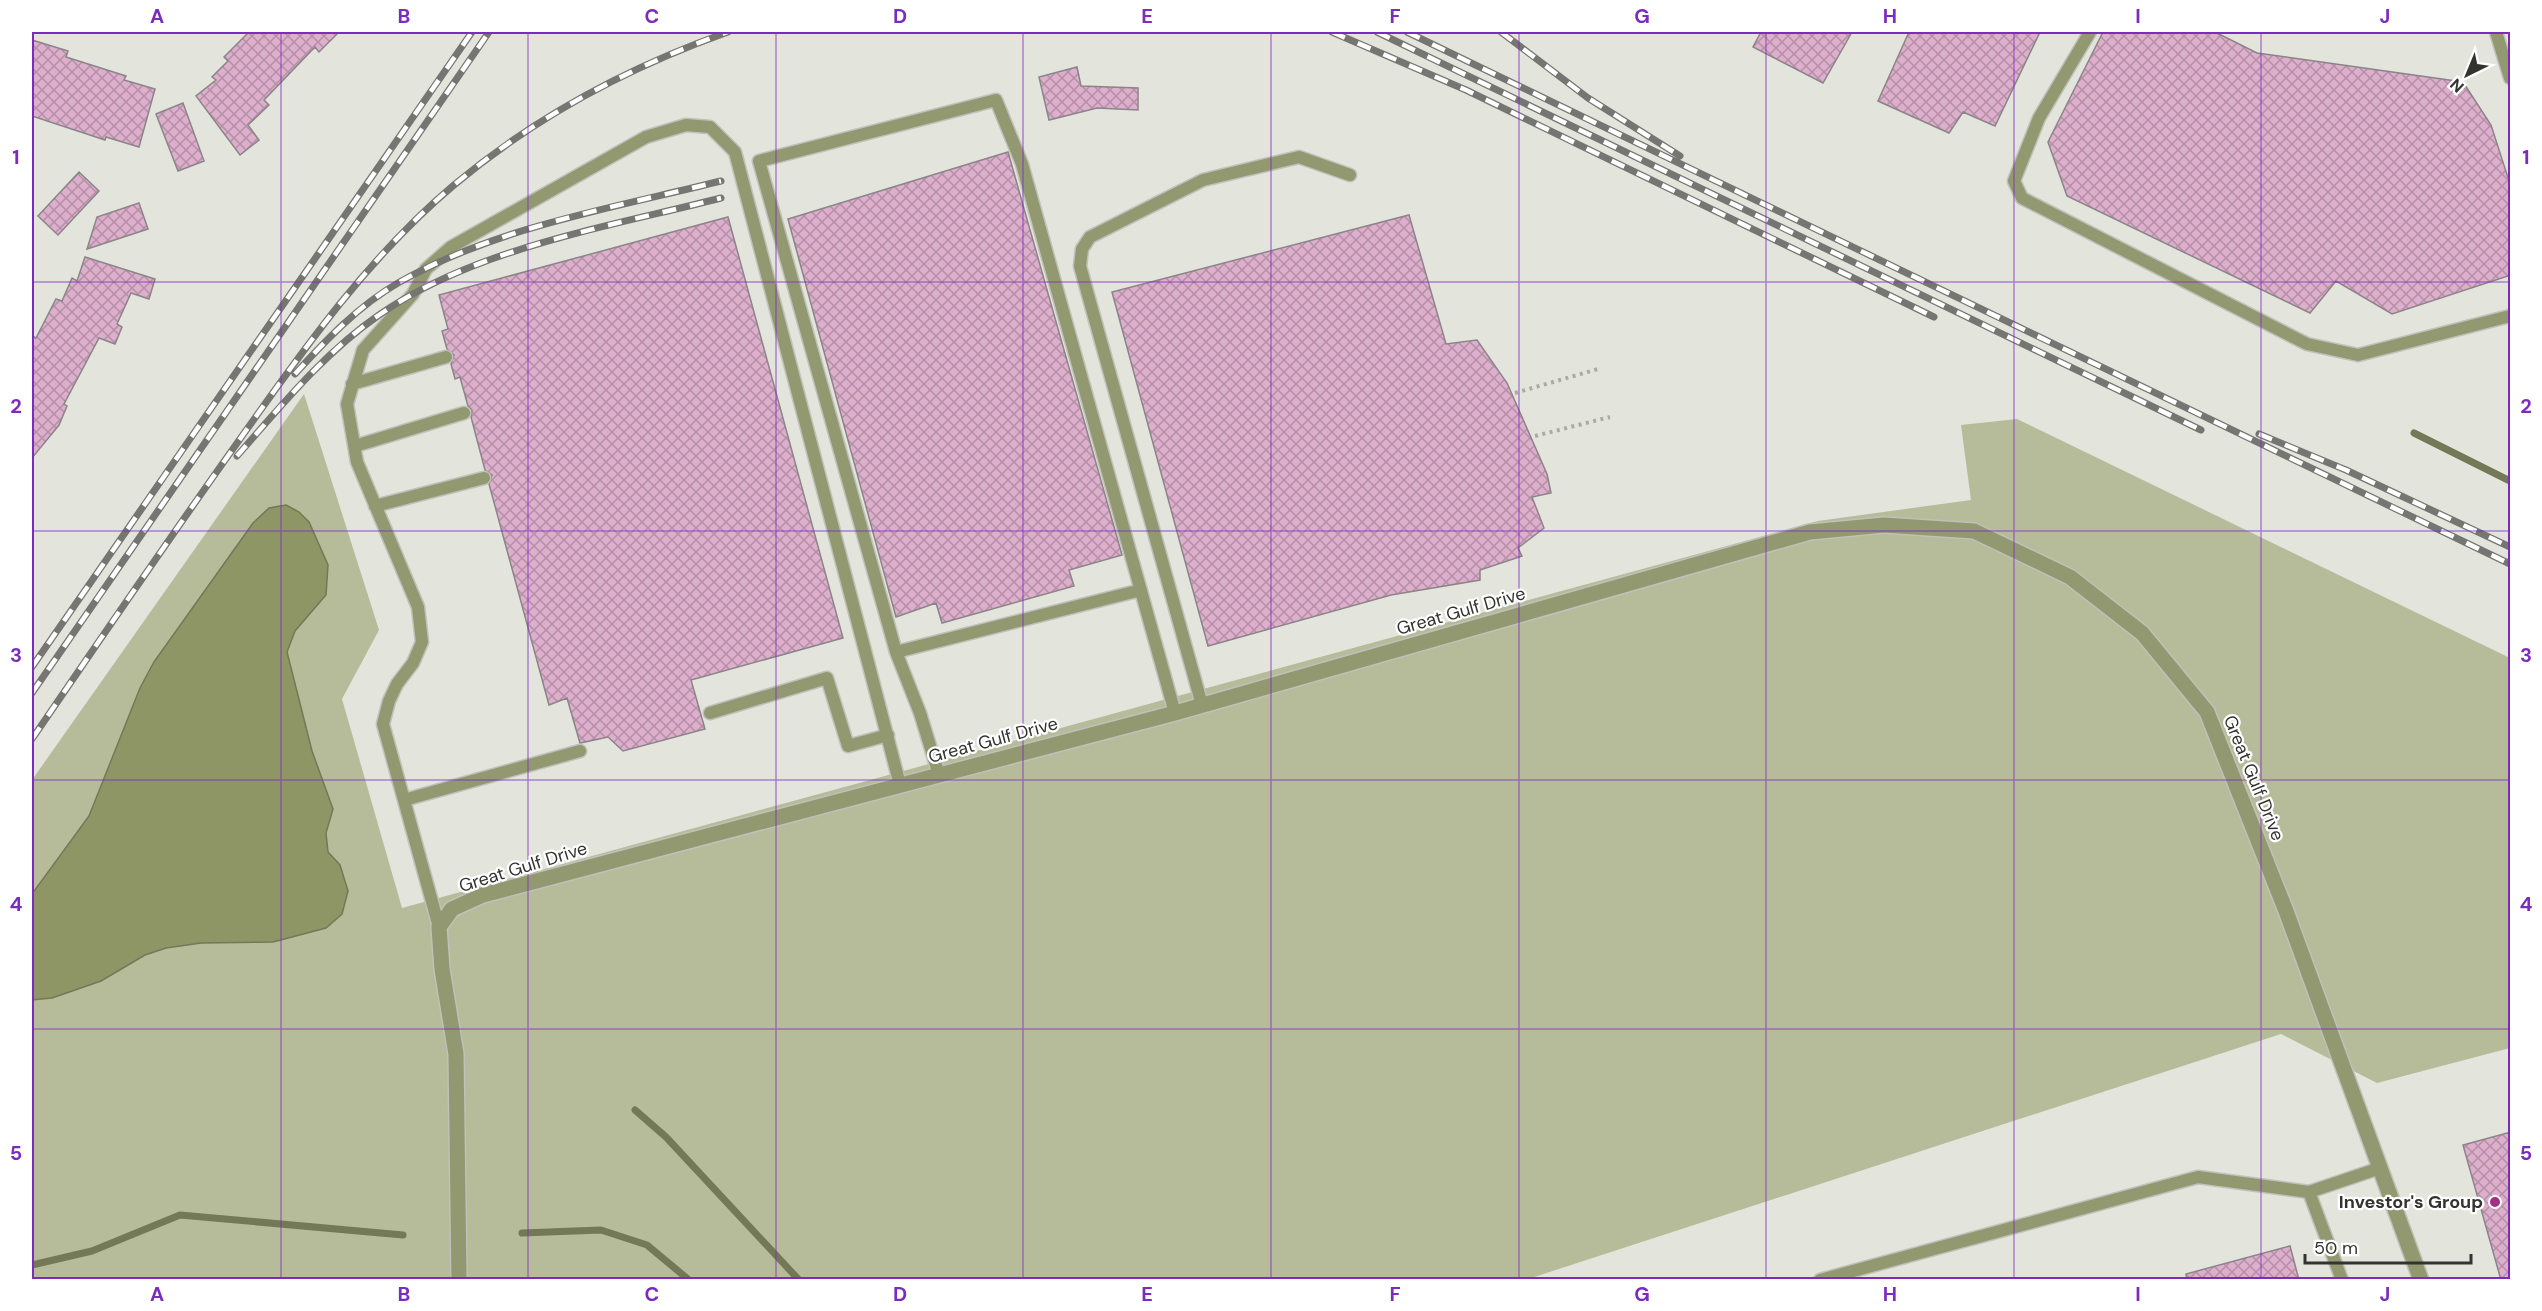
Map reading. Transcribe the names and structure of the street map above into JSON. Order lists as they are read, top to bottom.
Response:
{
  "streets": {
    "street": ["Great Gulf Drive"]
  },
  "places": ["Investor's Group"],
  "scale_bar": "50 m",
  "north": "bottom left",
  "grid": {
    "columns": [
      "A",
      "B",
      "C",
      "D",
      "E",
      "F",
      "G",
      "H",
      "I",
      "J"
    ],
    "rows": [
      "1",
      "2",
      "3",
      "4",
      "5"
    ]
  }
}
